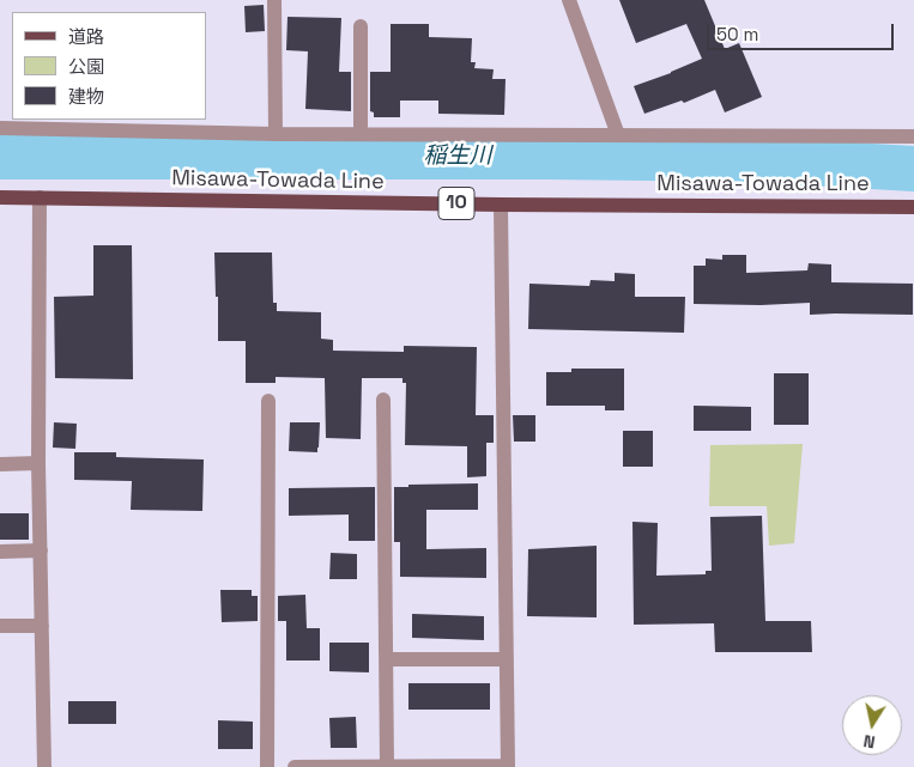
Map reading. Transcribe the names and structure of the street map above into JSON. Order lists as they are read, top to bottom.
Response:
{
  "streets": {
    "main road": ["Misawa-Towada Line", "10"]
  },
  "water": ["稲生川"],
  "legend": ["道路", "公園", "建物"],
  "scale_bar": "50 m",
  "north": "bottom"
}
